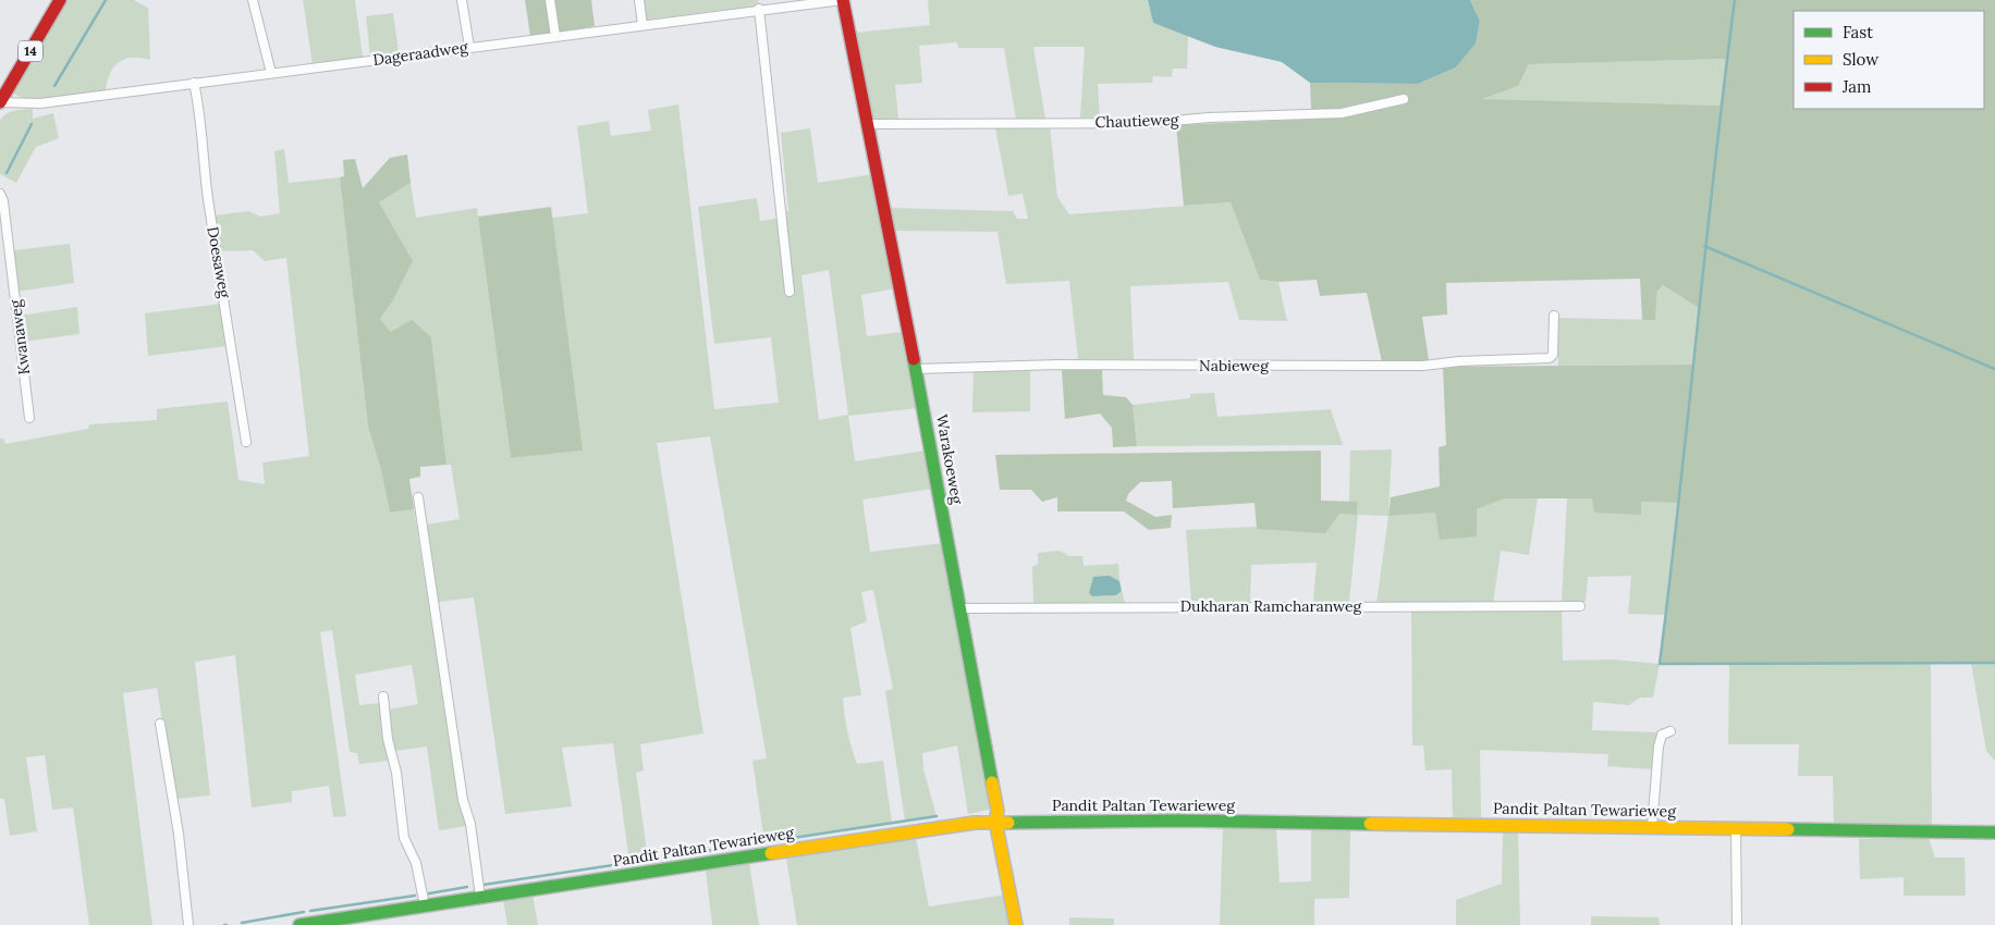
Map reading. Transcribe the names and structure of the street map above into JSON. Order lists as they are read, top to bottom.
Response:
{
  "streets": {
    "street": [
      "14",
      "Dageraadweg",
      "Chautieweg",
      "Doesaweg",
      "Kwanaweg",
      "Nabieweg",
      "Warakoeweg",
      "Dukharan Ramcharanweg",
      "Pandit Paltan Tewarieweg"
    ]
  },
  "crossings": [
    ["14", "Dageraadweg"],
    ["Dageraadweg", "Doesaweg"],
    ["Dageraadweg", "Warakoeweg"],
    ["Chautieweg", "Warakoeweg"],
    ["Nabieweg", "Warakoeweg"],
    ["Warakoeweg", "Dukharan Ramcharanweg"],
    ["Warakoeweg", "Pandit Paltan Tewarieweg"]
  ],
  "legend": ["Fast", "Slow", "Jam"]
}
